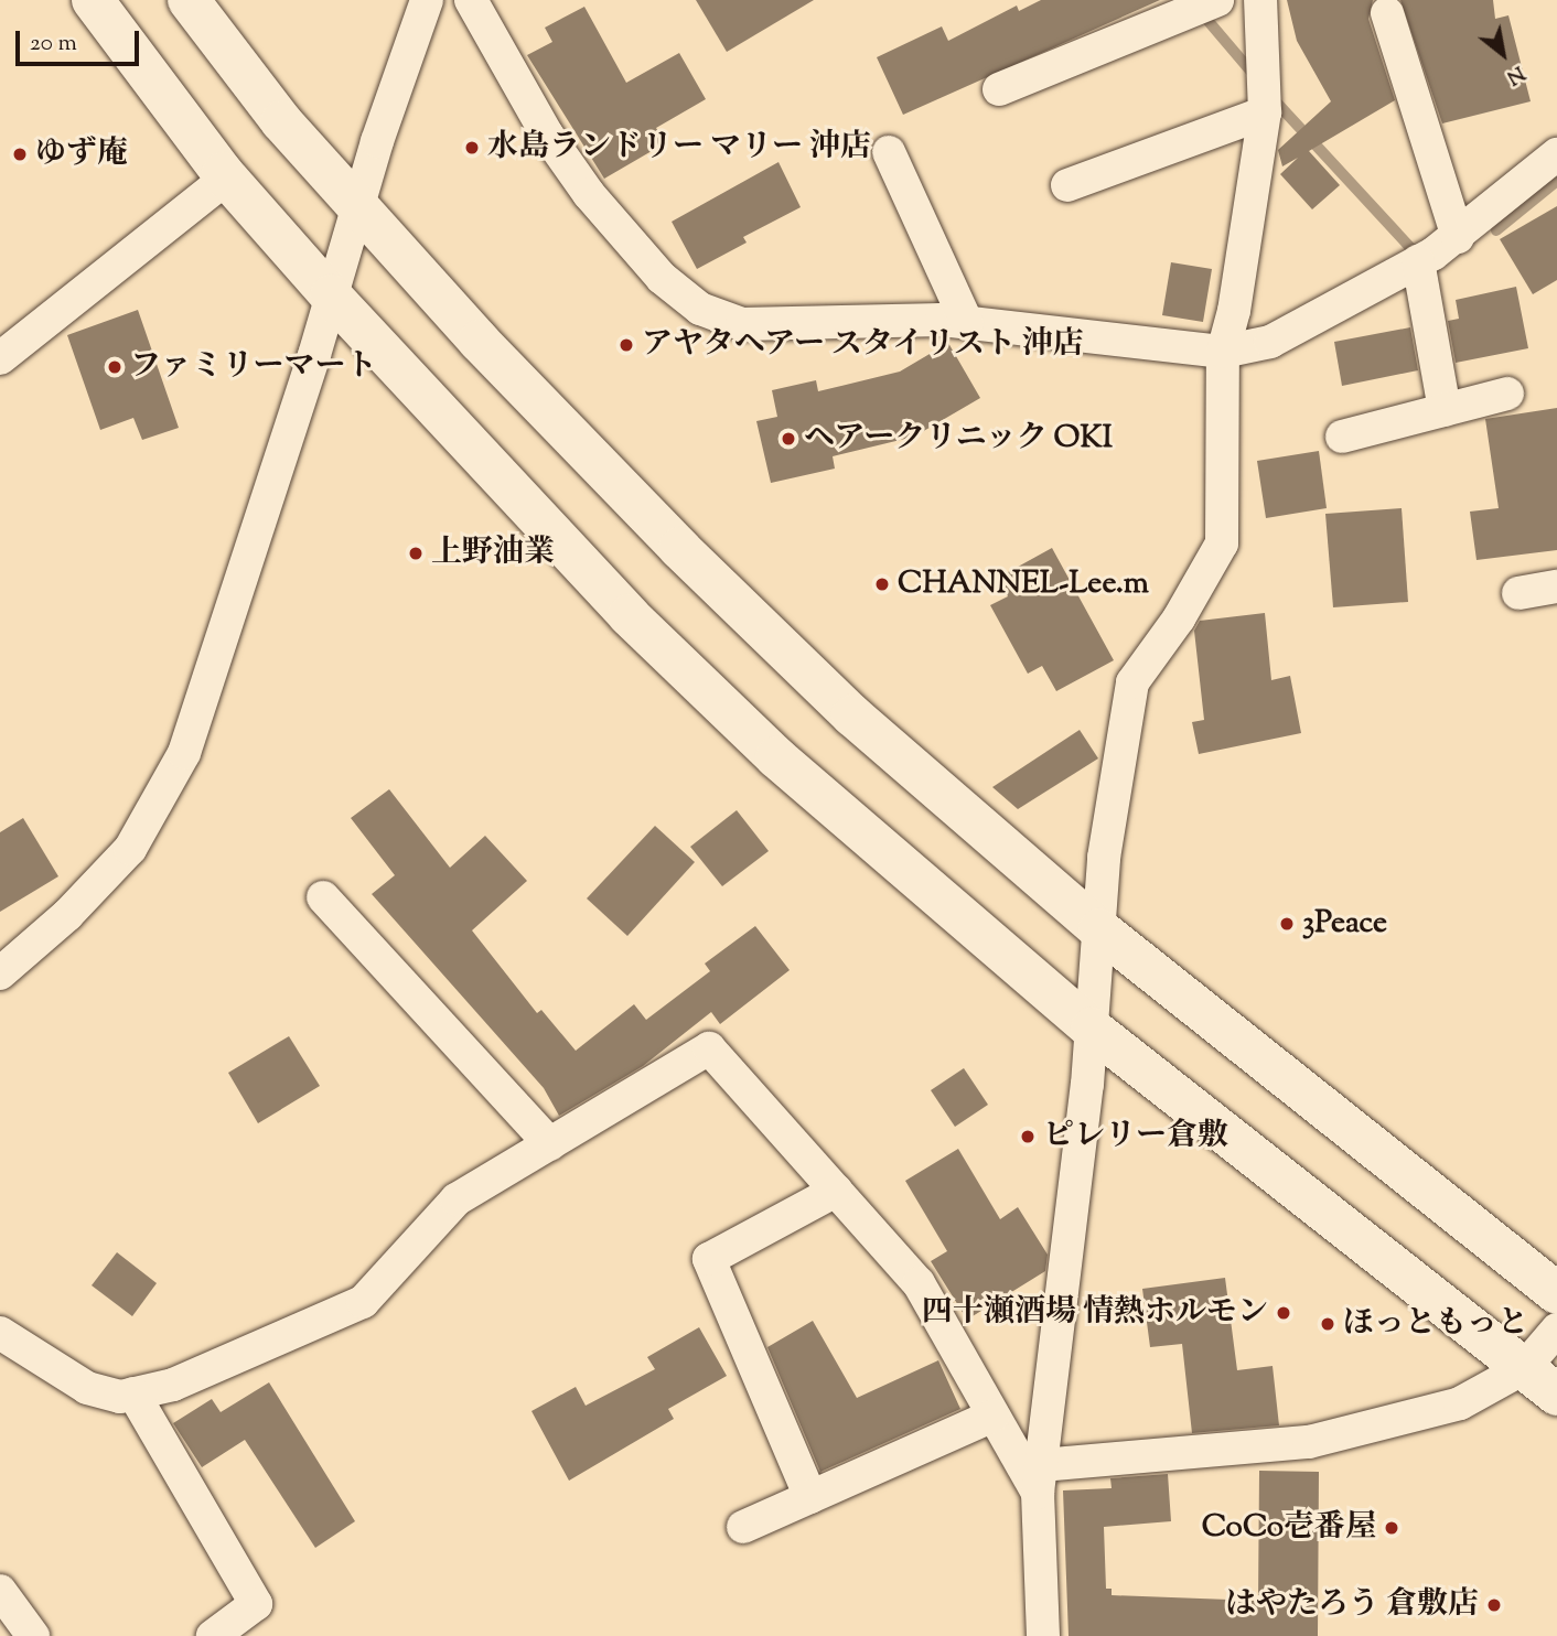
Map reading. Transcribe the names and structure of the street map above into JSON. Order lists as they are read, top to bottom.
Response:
{
  "places": [
    "水島ランドリー マリー 沖店",
    "ゆず庵",
    "アヤタヘアー スタイリスト 沖店",
    "ファミリーマート",
    "ヘアークリニック OKI",
    "上野油業",
    "CHANNEL-Lee.m",
    "3Peace",
    "ピレリー倉敷",
    "四十瀬酒場 情熱ホルモン",
    "ほっともっと",
    "CoCo壱番屋",
    "はやたろう 倉敷店"
  ],
  "scale_bar": "20 m",
  "north": "bottom right"
}
